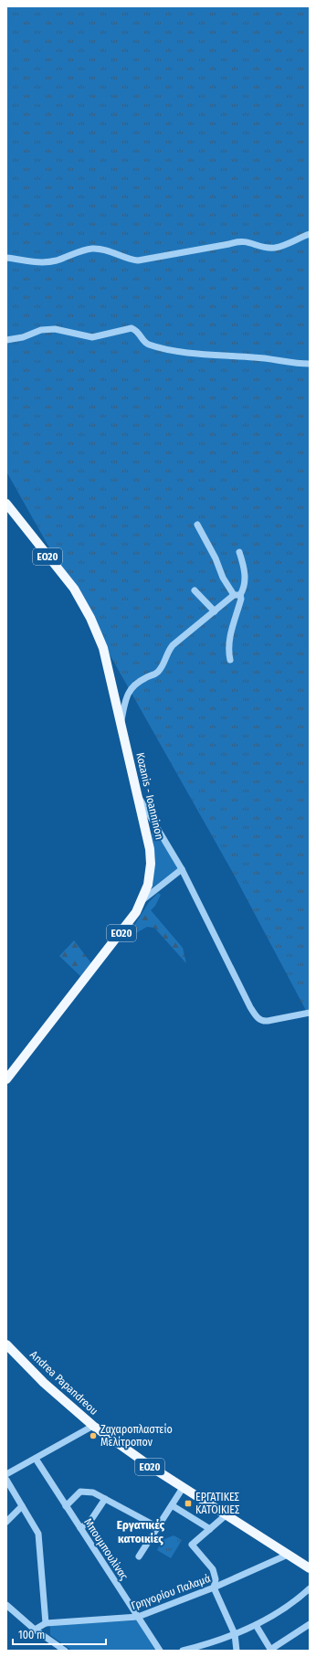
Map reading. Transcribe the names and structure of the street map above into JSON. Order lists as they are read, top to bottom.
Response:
{
  "streets": {
    "main road": ["ΕΟ20", "Kozanis - Ioanninon", "Andrea Papandreou"],
    "street": ["Μπουμπουλίνας", "Γρηγορίου Παλαμά"]
  },
  "crossings": [
    ["Andrea Papandreou", "Γρηγορίου Παλαμά"],
    ["Μπουμπουλίνας", "Γρηγορίου Παλαμά"]
  ],
  "districts": ["Εργατικές κατοικίες"],
  "places": {
    "other": ["Ζαχαροπλαστείο Μελίτροπον"],
    "transit": ["ΕΡΓΑΤΙΚΕΣ ΚΑΤΟΙΚΙΕΣ"]
  },
  "scale_bar": "100 m"
}
